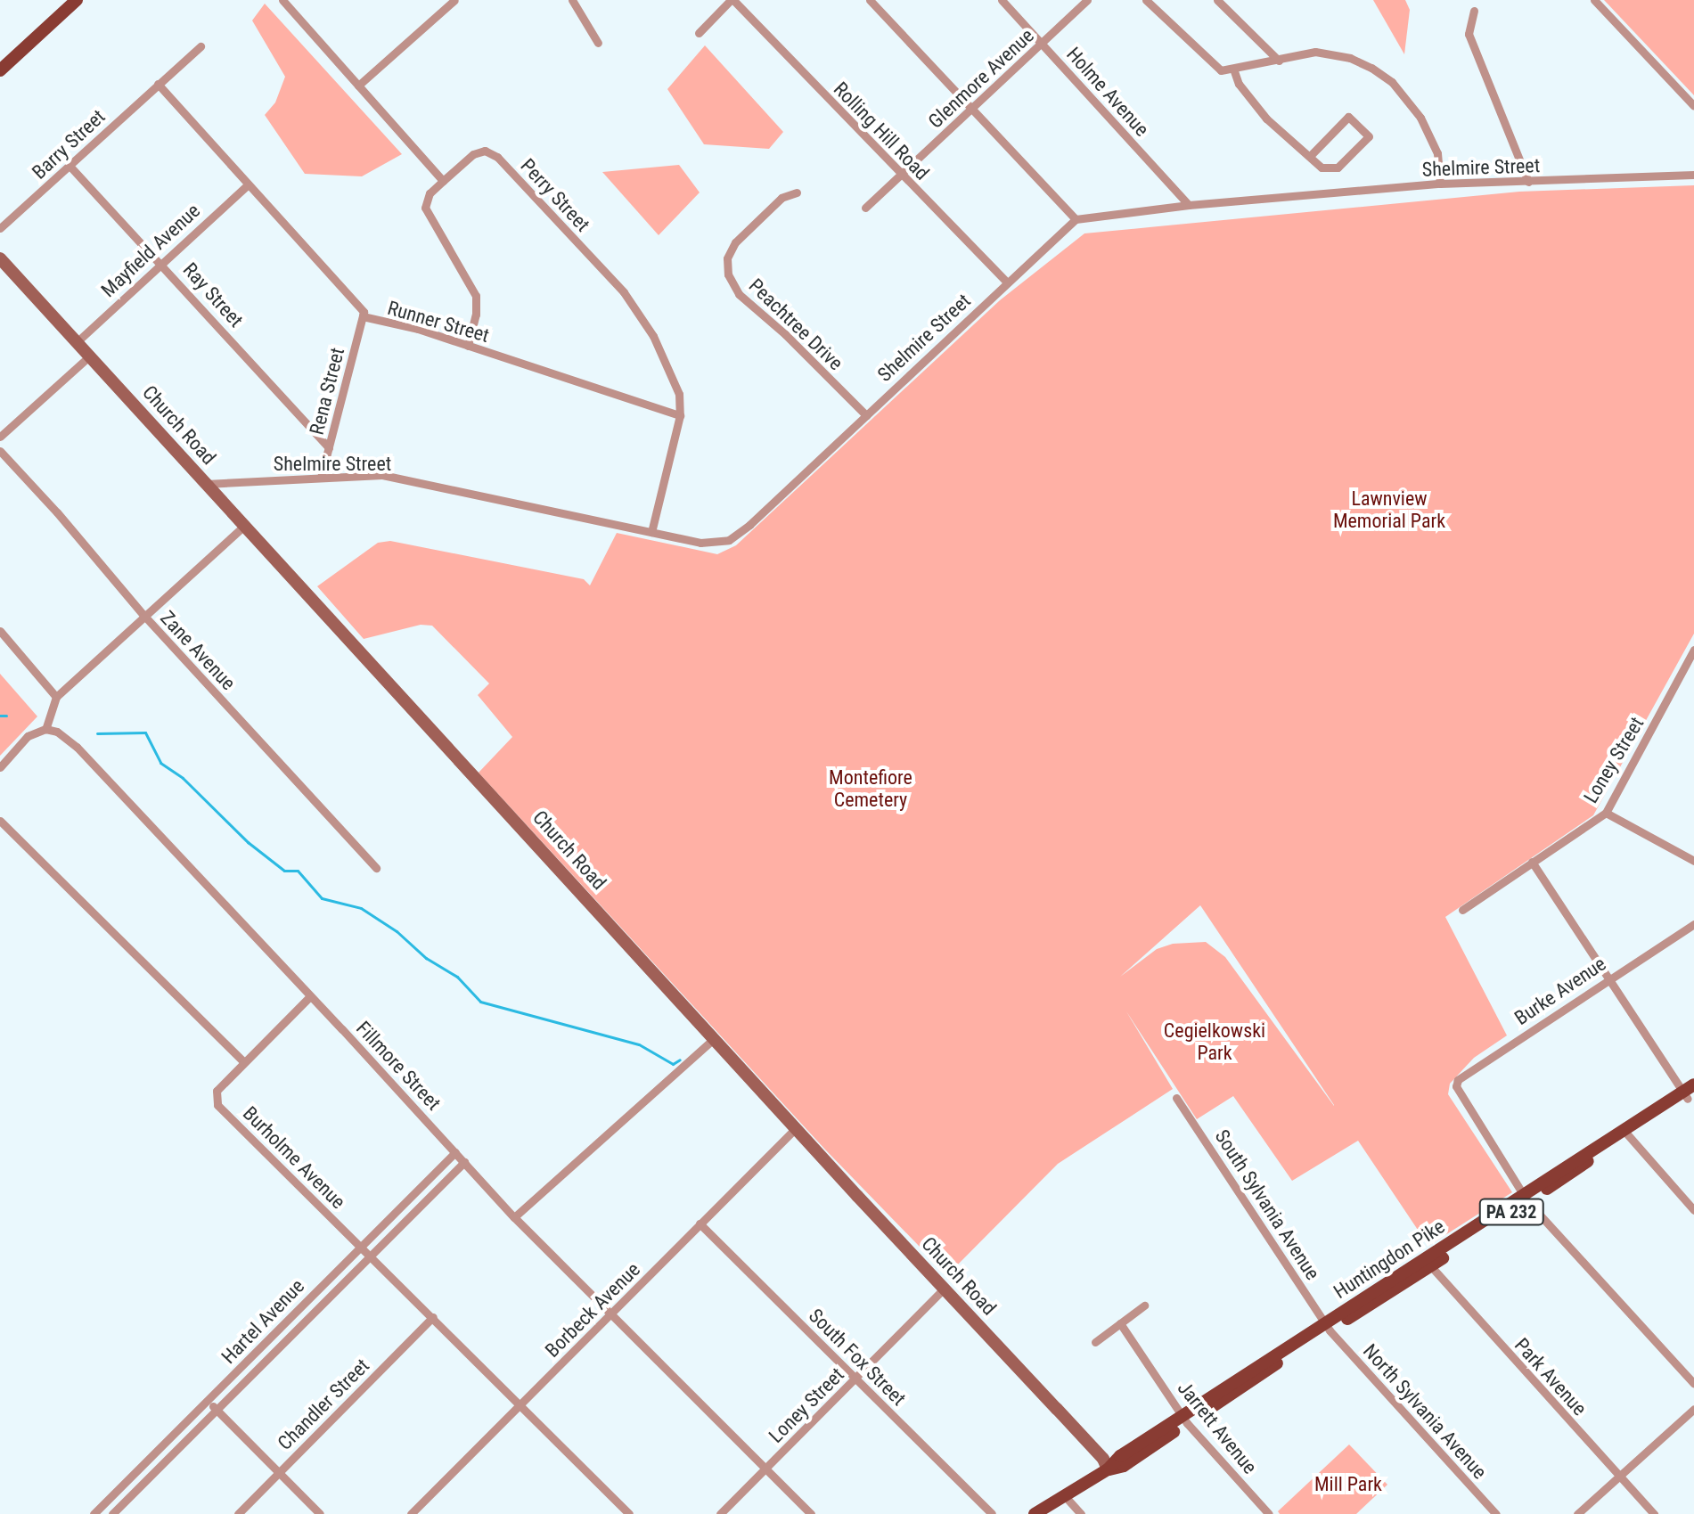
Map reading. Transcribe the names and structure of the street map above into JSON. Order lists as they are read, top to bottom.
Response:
{
  "streets": {
    "main road": ["PA 232", "Huntingdon Pike"],
    "street": [
      "Glenmore Avenue",
      "Holme Avenue",
      "Rolling Hill Road",
      "Barry Street",
      "Shelmire Street",
      "Perry Street",
      "Mayfield Avenue",
      "Ray Street",
      "Runner Street",
      "Peachtree Drive",
      "Rena Street",
      "Church Road",
      "Zane Avenue",
      "Loney Street",
      "Burke Avenue",
      "Fillmore Street",
      "Burholme Avenue",
      "South Sylvania Avenue",
      "Borbeck Avenue",
      "Hartel Avenue",
      "South Fox Street",
      "Park Avenue",
      "Chandler Street",
      "North Sylvania Avenue",
      "Jarrett Avenue"
    ]
  },
  "crossings": [
    ["Glenmore Avenue", "Holme Avenue"],
    ["Glenmore Avenue", "Rolling Hill Road"],
    ["Holme Avenue", "Shelmire Street"],
    ["Rolling Hill Road", "Shelmire Street"],
    ["Barry Street", "Ray Street"],
    ["Barry Street", "Runner Street"],
    ["Shelmire Street", "Perry Street"],
    ["Shelmire Street", "Peachtree Drive"],
    ["Shelmire Street", "Rena Street"],
    ["Shelmire Street", "Church Road"],
    ["Perry Street", "Runner Street"],
    ["Mayfield Avenue", "Ray Street"],
    ["Mayfield Avenue", "Runner Street"],
    ["Mayfield Avenue", "Church Road"],
    ["Ray Street", "Rena Street"],
    ["Runner Street", "Rena Street"],
    ["Church Road", "Loney Street"],
    ["Church Road", "Huntingdon Pike"],
    ["Church Road", "Borbeck Avenue"],
    ["Loney Street", "Fillmore Street"],
    ["Loney Street", "South Fox Street"],
    ["Burke Avenue", "Huntingdon Pike"],
    ["Fillmore Street", "Burholme Avenue"],
    ["Fillmore Street", "Borbeck Avenue"],
    ["Fillmore Street", "Hartel Avenue"],
    ["Burholme Avenue", "Borbeck Avenue"],
    ["Burholme Avenue", "Hartel Avenue"],
    ["Burholme Avenue", "Chandler Street"],
    ["South Sylvania Avenue", "Huntingdon Pike"],
    ["South Sylvania Avenue", "North Sylvania Avenue"],
    ["Huntingdon Pike", "Park Avenue"],
    ["Huntingdon Pike", "North Sylvania Avenue"],
    ["Huntingdon Pike", "Jarrett Avenue"],
    ["Borbeck Avenue", "South Fox Street"]
  ],
  "parks": [
    "Lawnview Memorial Park",
    "Montefiore Cemetery",
    "Cegielkowski Park",
    "Mill Park"
  ]
}
